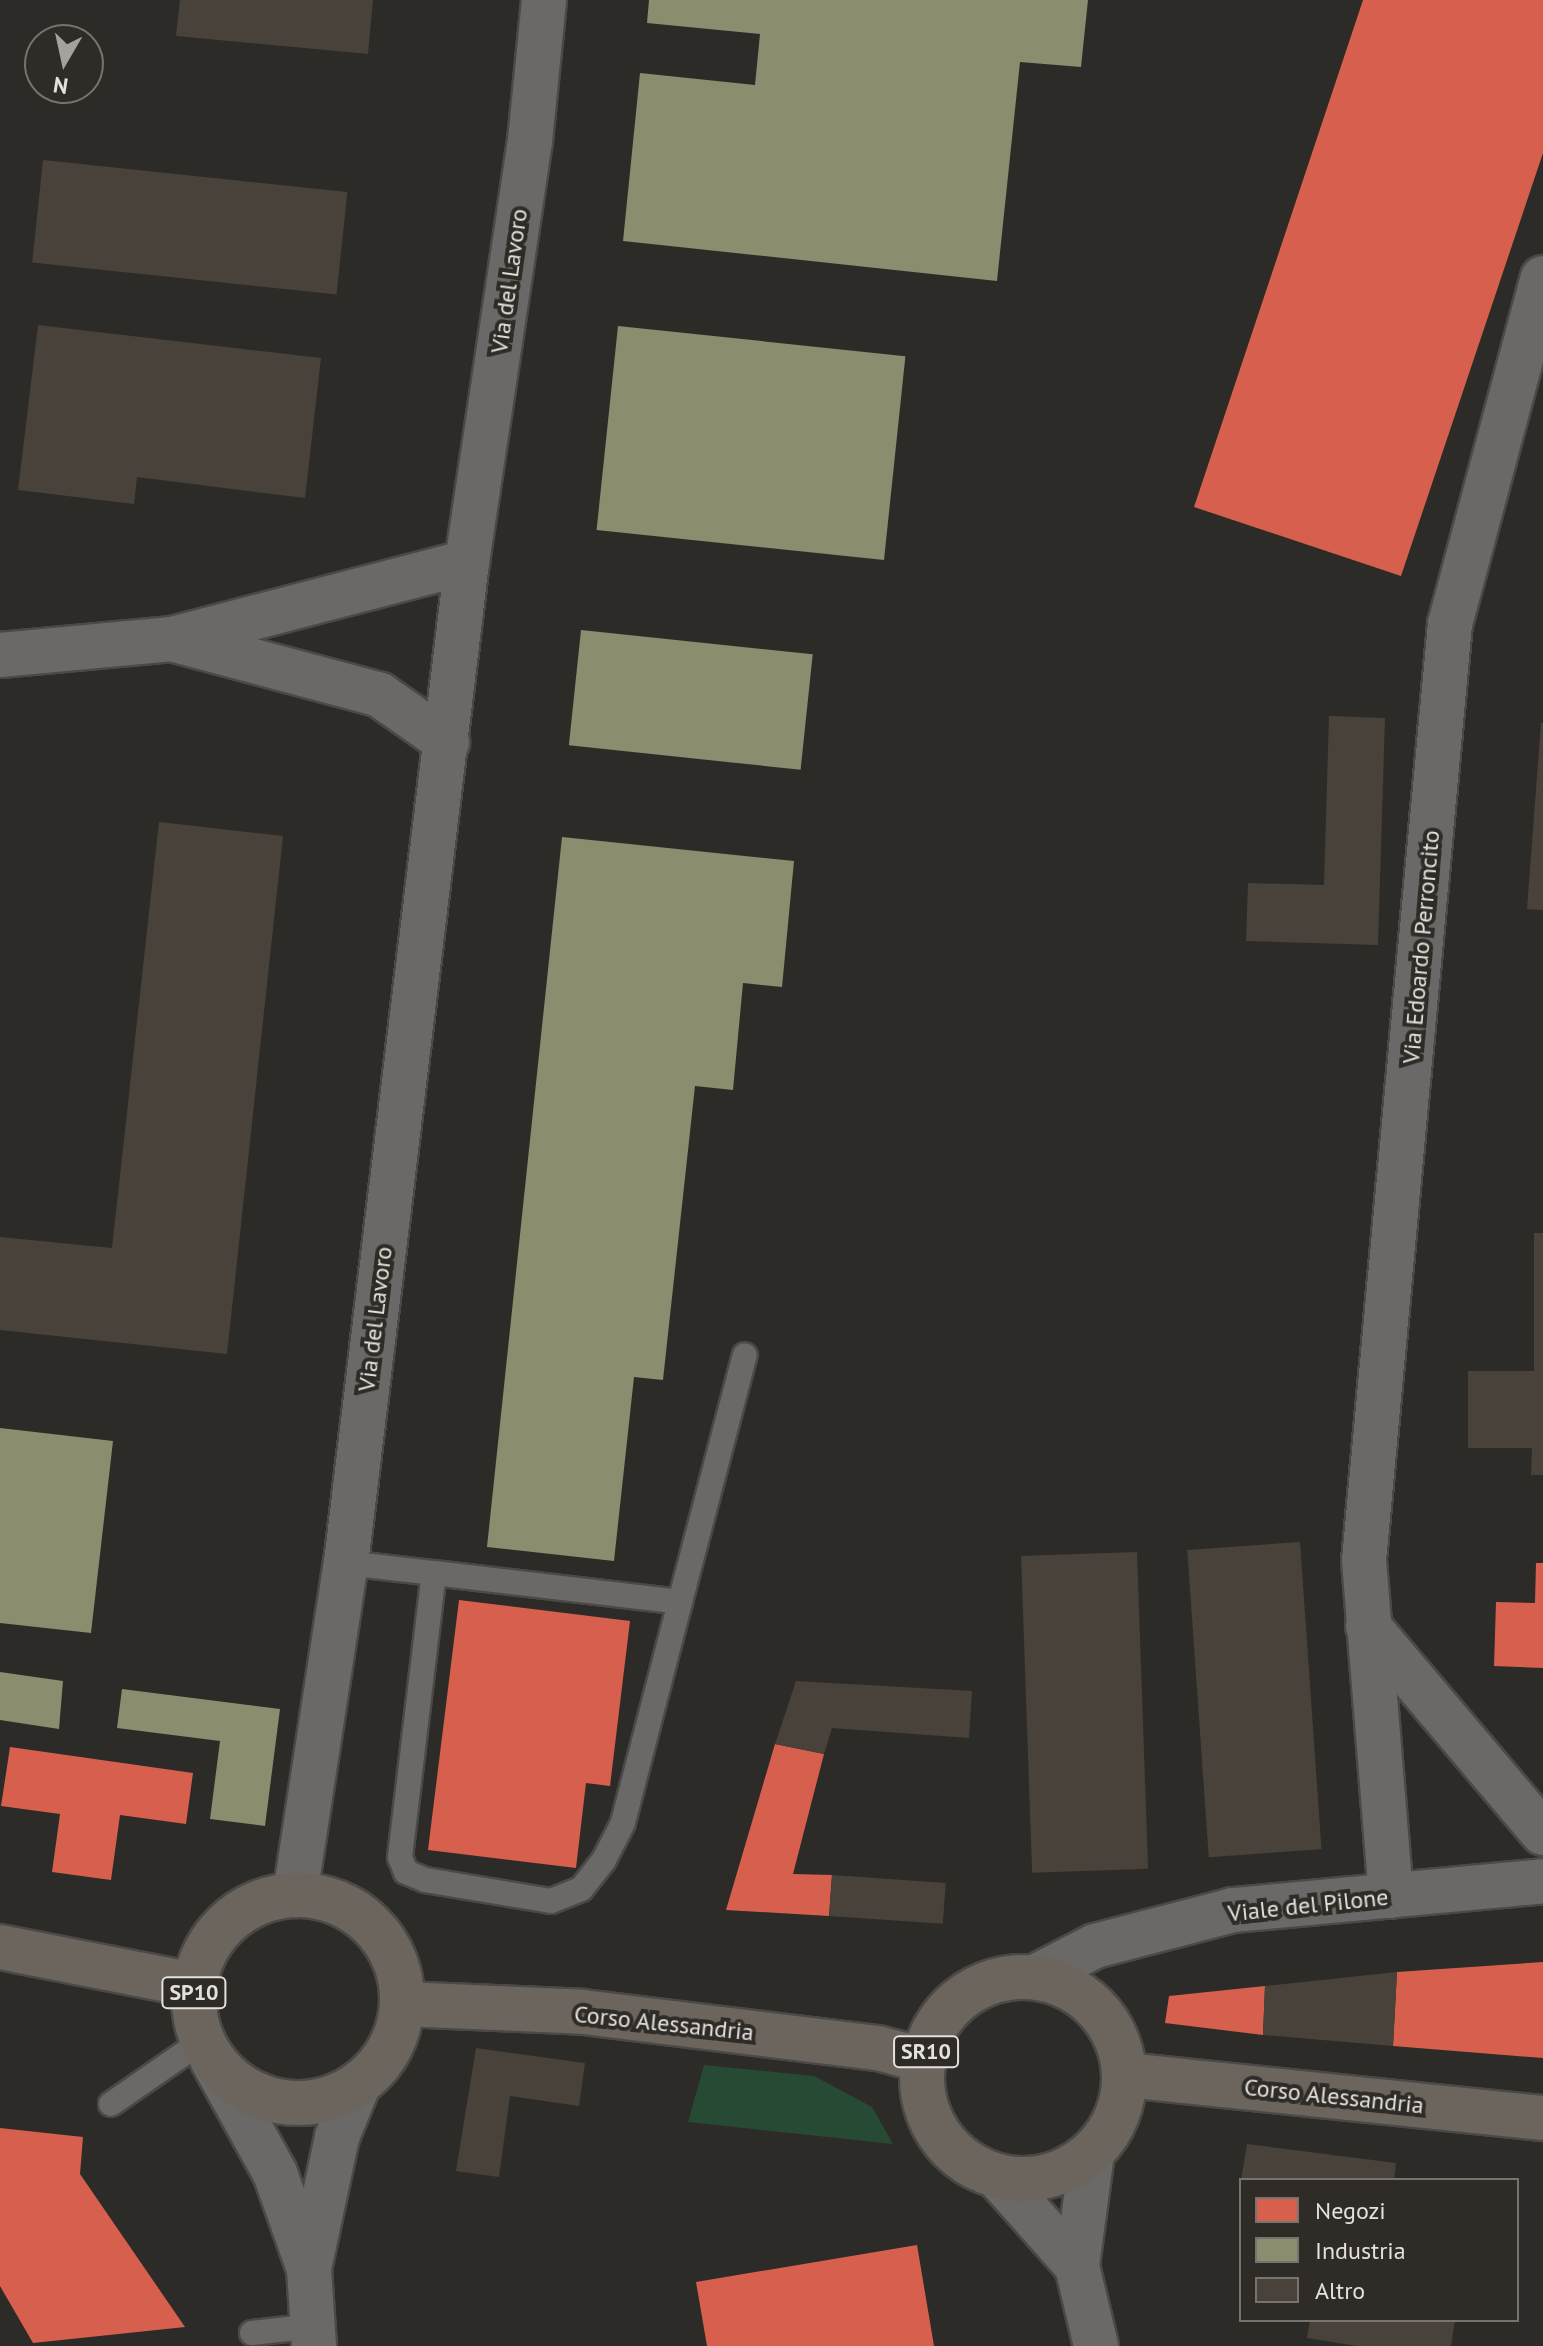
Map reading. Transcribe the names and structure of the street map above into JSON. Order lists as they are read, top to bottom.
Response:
{
  "streets": {
    "main road": ["SP10", "Corso Alessandria", "SR10"],
    "street": ["Via del Lavoro", "Via Edoardo Perroncito", "Viale del Pilone"]
  },
  "crossings": [
    ["Via del Lavoro", "SP10"],
    ["Via del Lavoro", "Corso Alessandria"],
    ["Via Edoardo Perroncito", "Viale del Pilone"],
    ["Viale del Pilone", "Corso Alessandria"],
    ["Viale del Pilone", "SR10"],
    ["SP10", "Corso Alessandria"],
    ["Corso Alessandria", "SR10"]
  ],
  "legend": ["Negozi", "Industria", "Altro"],
  "north": "bottom"
}
